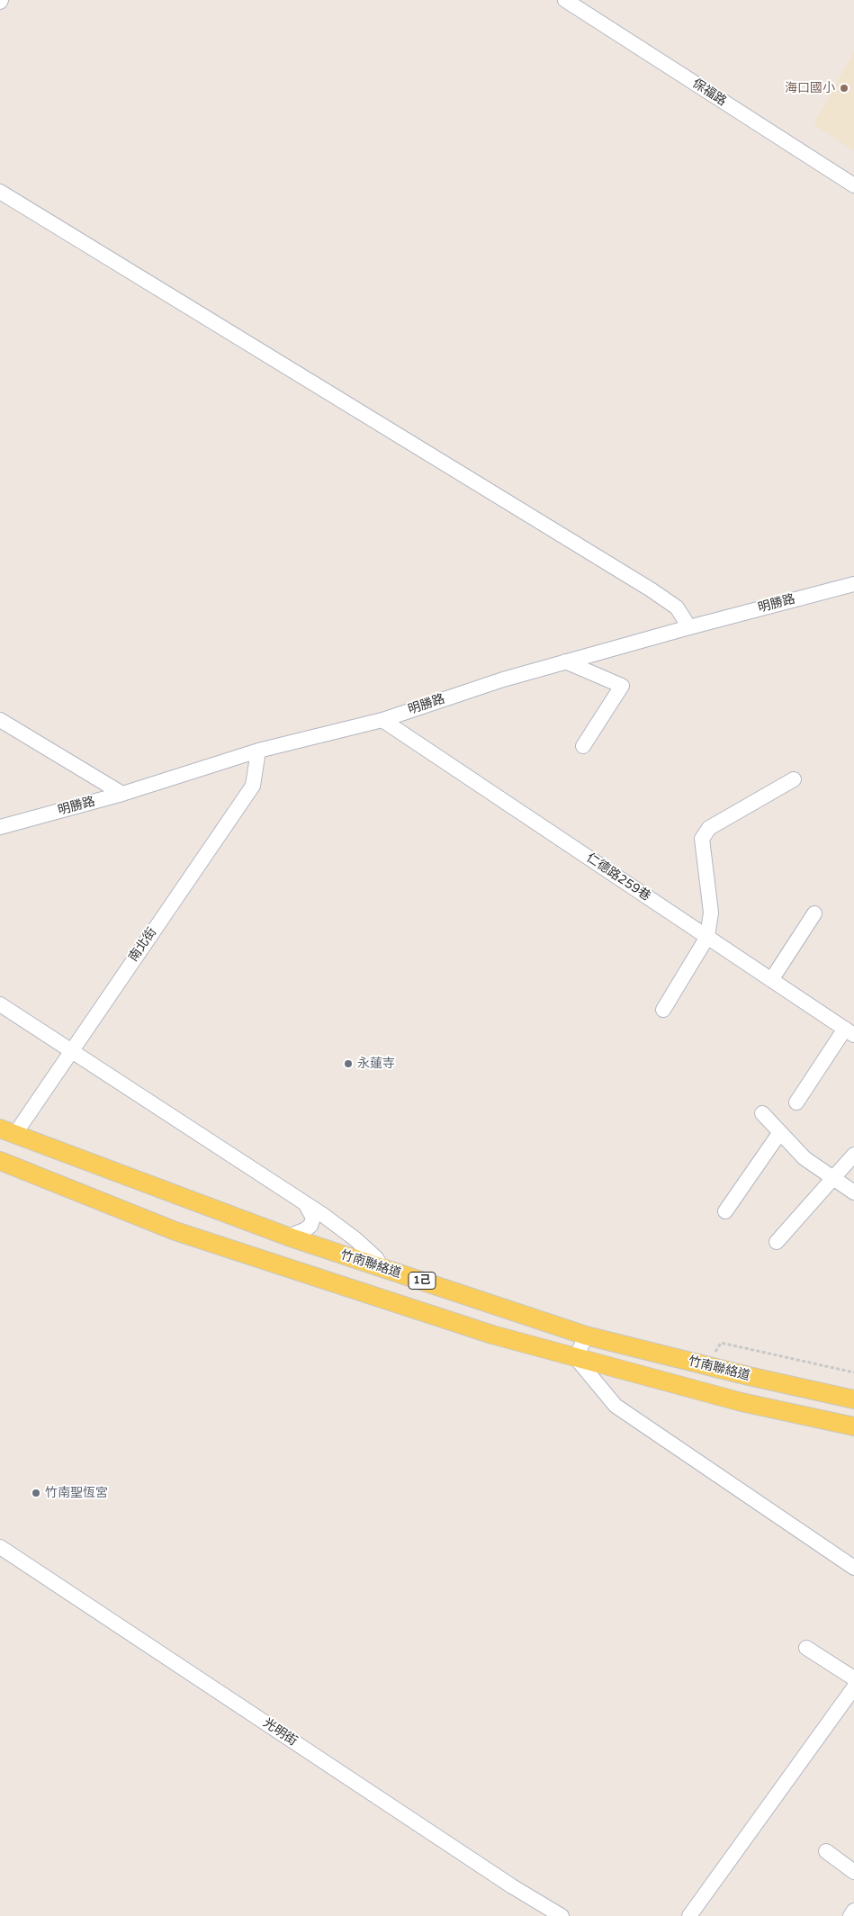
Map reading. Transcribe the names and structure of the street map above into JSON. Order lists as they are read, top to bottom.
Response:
{
  "streets": {
    "main road": ["竹南聯絡道", "1己"],
    "street": [
      "保福路",
      "明勝路",
      "仁德路259巷",
      "南北街",
      "光明街"
    ]
  },
  "crossings": [
    ["明勝路", "仁德路259巷"],
    ["明勝路", "南北街"],
    ["南北街", "竹南聯絡道"]
  ],
  "places": ["海口國小", "永蓮寺", "竹南聖恆宮"]
}
